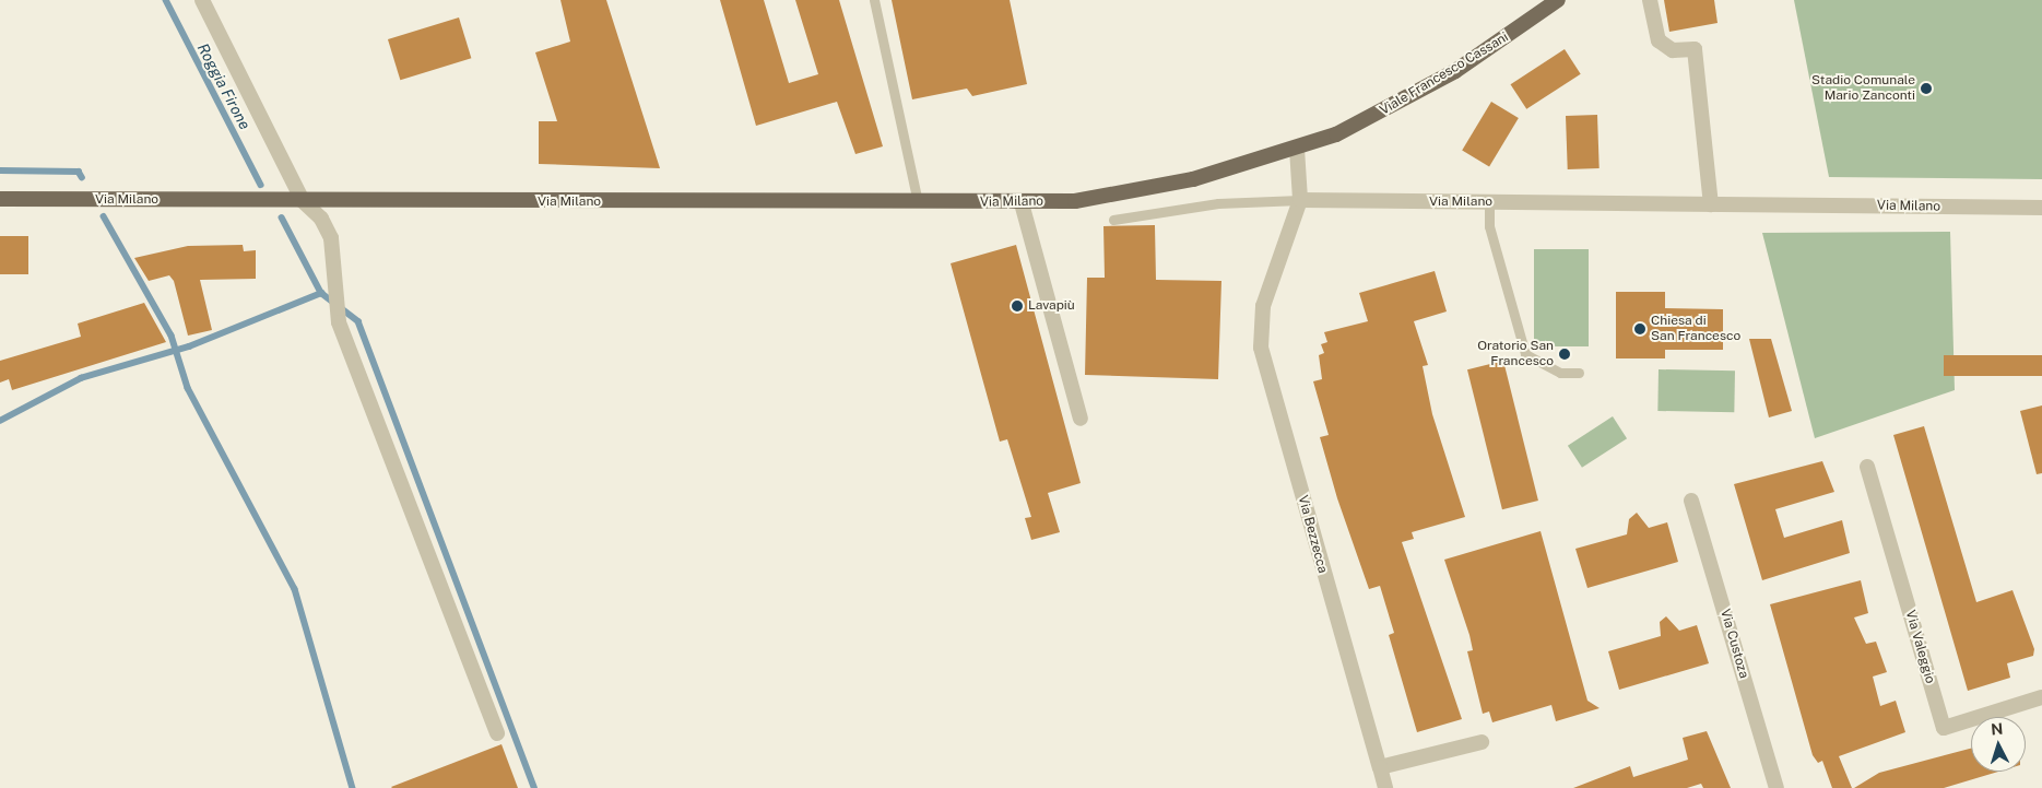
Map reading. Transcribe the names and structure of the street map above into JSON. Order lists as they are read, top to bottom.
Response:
{
  "streets": {
    "main road": ["Viale Francesco Cassani", "Via Milano"],
    "street": ["Via Bezzecca", "Via Custoza", "Via Valeggio"]
  },
  "crossings": [
    ["Viale Francesco Cassani", "Via Milano"],
    ["Via Milano", "Via Bezzecca"]
  ],
  "water": ["Roggia Firone"],
  "places": [
    "Stadio Comunale Mario Zanconti",
    "Lavapiù",
    "Chiesa di San Francesco",
    "Oratorio San Francesco"
  ],
  "north": "top"
}
